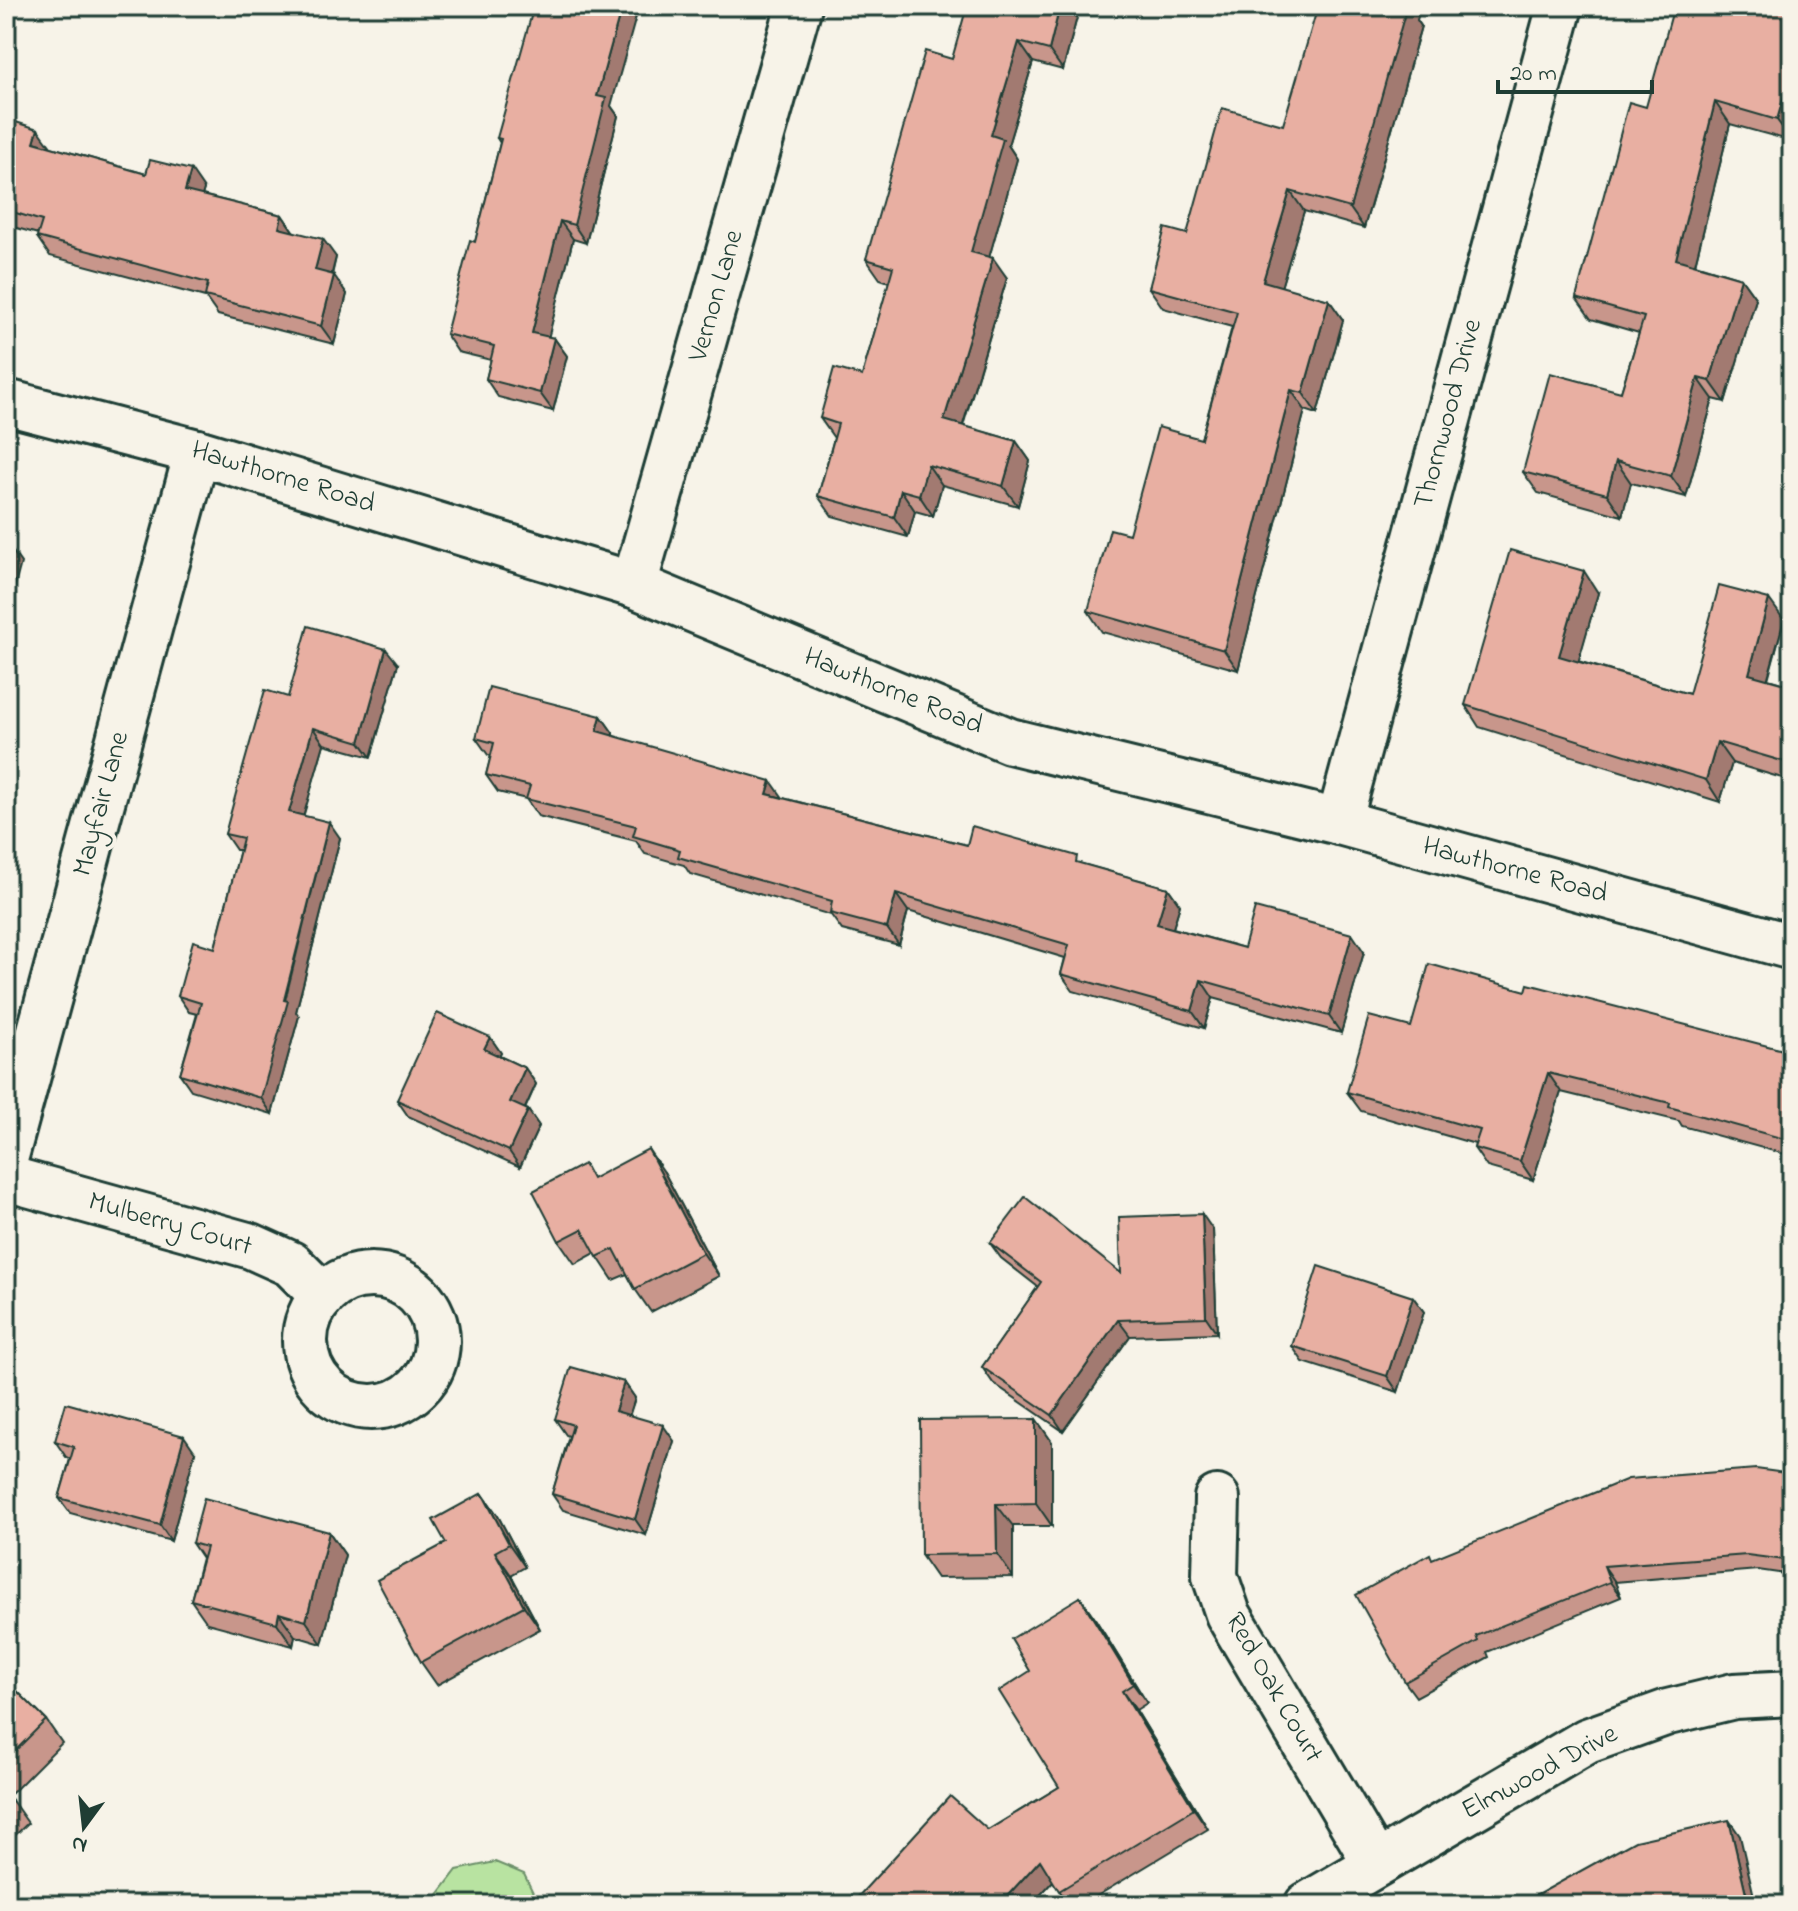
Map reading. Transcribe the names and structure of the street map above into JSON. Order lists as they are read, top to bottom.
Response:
{
  "streets": {
    "street": [
      "Vernon Lane",
      "Thornwood Drive",
      "Hawthorne Road",
      "Mayfair Lane",
      "Mulberry Court",
      "Red Oak Court",
      "Elmwood Drive"
    ]
  },
  "crossings": [
    ["Vernon Lane", "Hawthorne Road"],
    ["Thornwood Drive", "Hawthorne Road"],
    ["Hawthorne Road", "Mayfair Lane"],
    ["Red Oak Court", "Elmwood Drive"]
  ],
  "scale_bar": "20 m",
  "north": "bottom"
}
